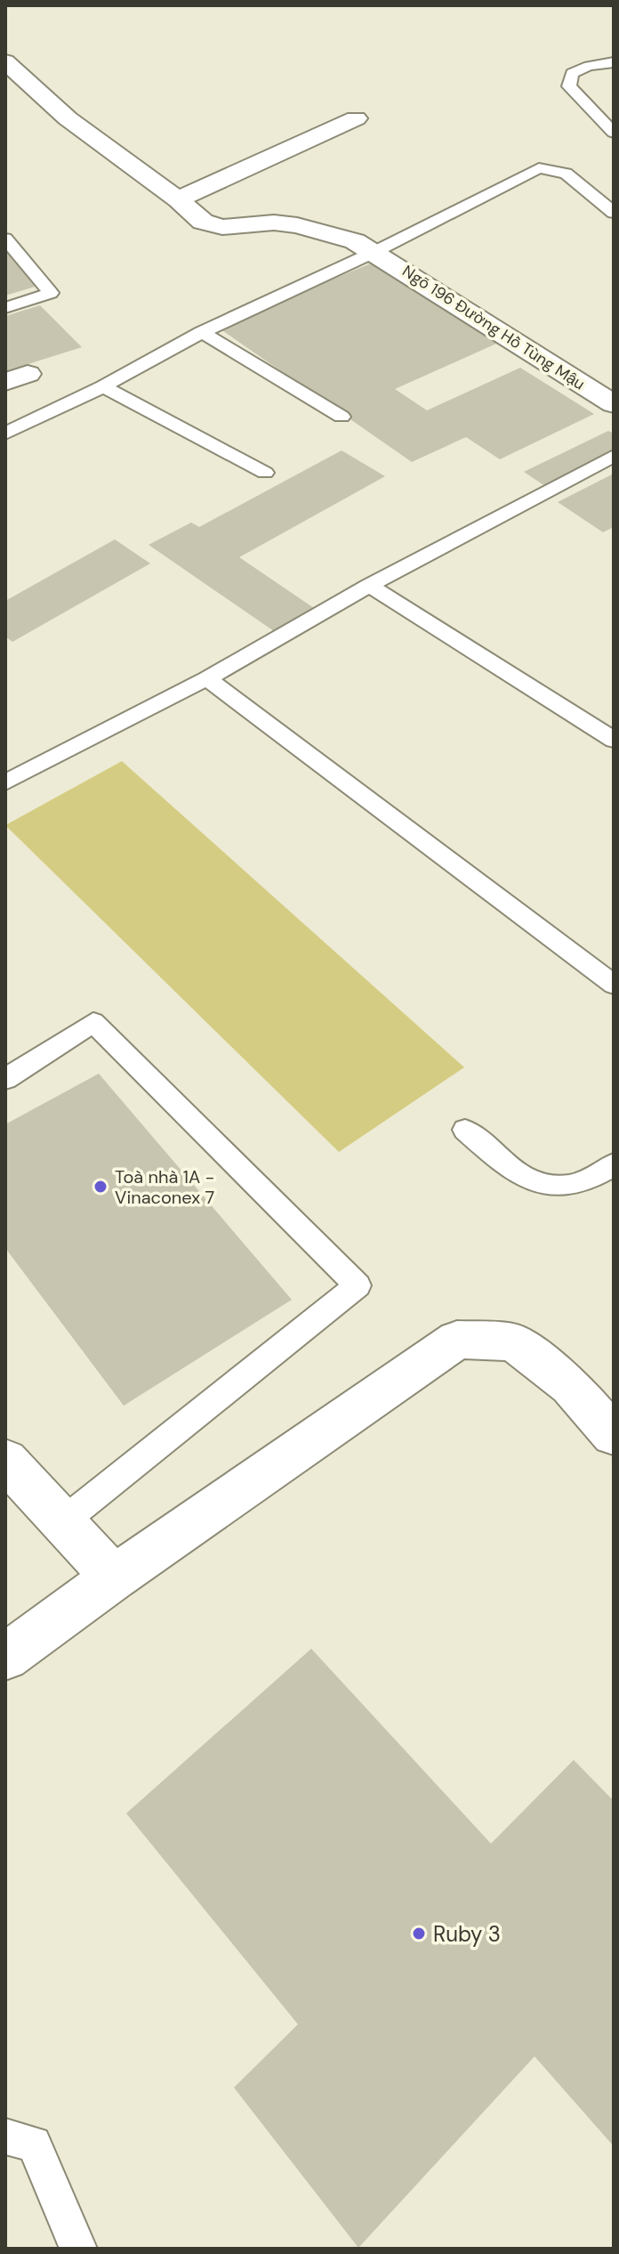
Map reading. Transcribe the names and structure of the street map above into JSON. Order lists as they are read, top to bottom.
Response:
{
  "streets": {
    "street": ["Ngõ 196 Đường Hồ Tùng Mậu"]
  },
  "places": ["Toà nhà 1A - Vinaconex 7", "Ruby 3"]
}
